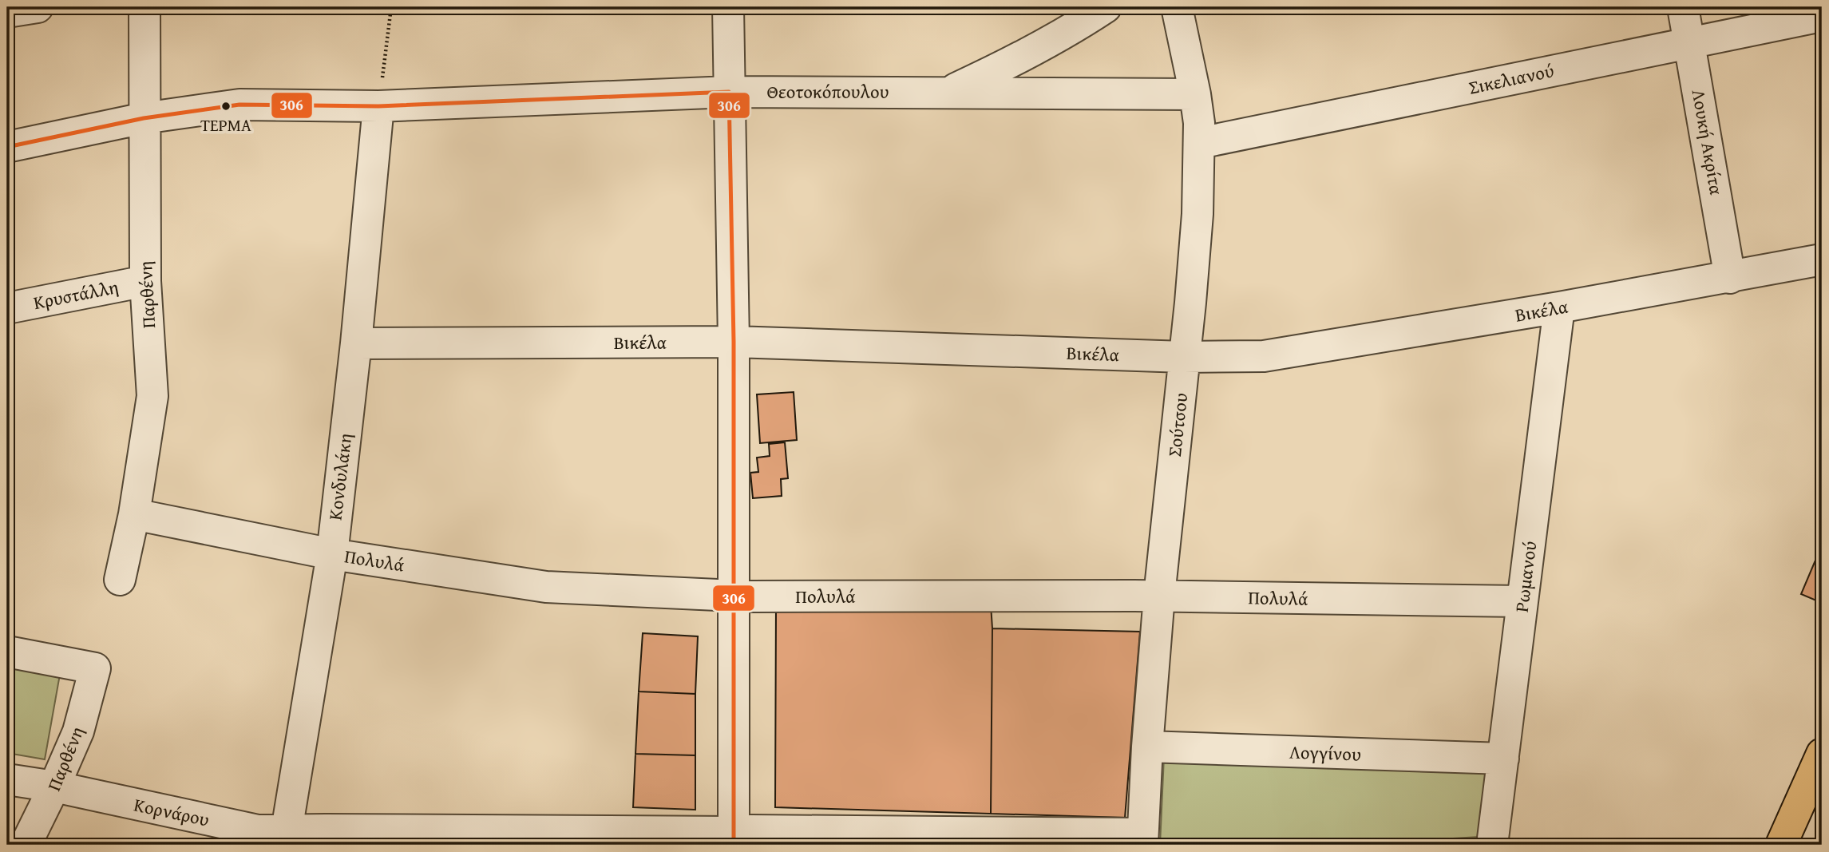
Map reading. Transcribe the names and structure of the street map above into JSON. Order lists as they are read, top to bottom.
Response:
{
  "streets": {
    "street": [
      "Σικελιανού",
      "Θεοτοκόπουλου",
      "Λουκή Ακρίτα",
      "Κρυστάλλη",
      "Παρθένη",
      "Βικέλα",
      "Σούτσου",
      "Κονδυλάκη",
      "Πολυλά",
      "Ρωμανού",
      "Λογγίνου",
      "Κορνάρου"
    ]
  },
  "crossings": [
    ["Σικελιανού", "Λουκή Ακρίτα"],
    ["Σικελιανού", "Σούτσου"],
    ["Θεοτοκόπουλου", "Παρθένη"],
    ["Θεοτοκόπουλου", "Σούτσου"],
    ["Θεοτοκόπουλου", "Κονδυλάκη"],
    ["Λουκή Ακρίτα", "Βικέλα"],
    ["Κρυστάλλη", "Παρθένη"],
    ["Παρθένη", "Πολυλά"],
    ["Παρθένη", "Κορνάρου"],
    ["Βικέλα", "Σούτσου"],
    ["Βικέλα", "Κονδυλάκη"],
    ["Βικέλα", "Ρωμανού"],
    ["Σούτσου", "Πολυλά"],
    ["Σούτσου", "Λογγίνου"],
    ["Σούτσου", "Κορνάρου"],
    ["Κονδυλάκη", "Πολυλά"],
    ["Κονδυλάκη", "Κορνάρου"],
    ["Πολυλά", "Ρωμανού"],
    ["Ρωμανού", "Λογγίνου"]
  ],
  "places": ["ΤΕΡΜΑ"],
  "lines": ["transit line 306"]
}
